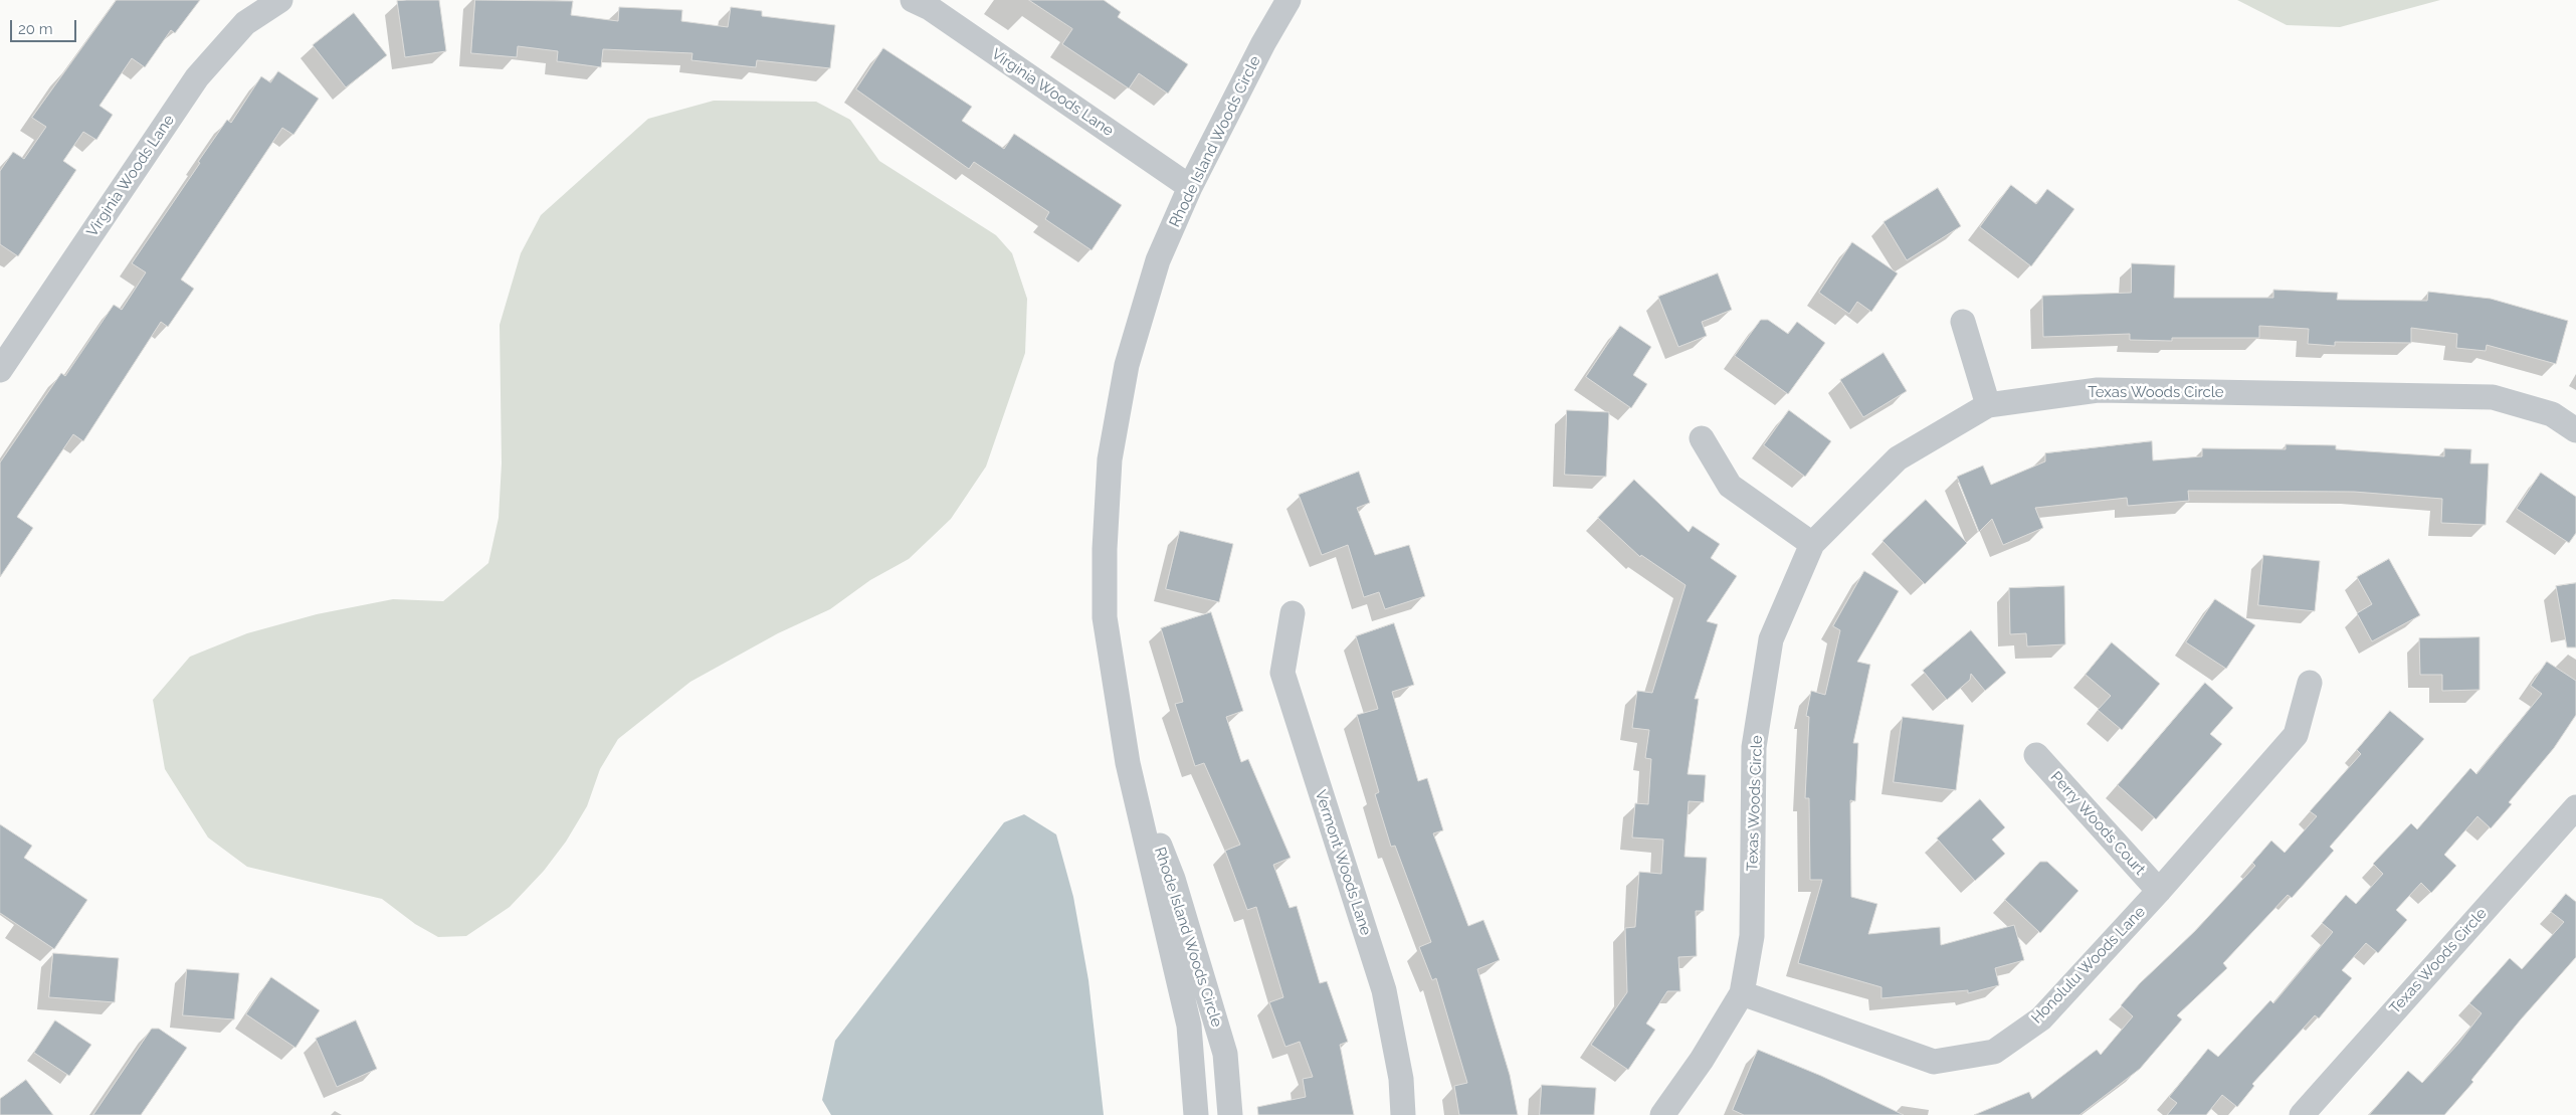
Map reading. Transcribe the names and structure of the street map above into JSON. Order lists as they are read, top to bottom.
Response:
{
  "streets": {
    "street": [
      "Virginia Woods Lane",
      "Rhode Island Woods Circle",
      "Texas Woods Circle",
      "Perry Woods Court",
      "Vermont Woods Lane",
      "Honolulu Woods Lane"
    ]
  },
  "crossings": [
    ["Virginia Woods Lane", "Rhode Island Woods Circle"],
    ["Texas Woods Circle", "Honolulu Woods Lane"],
    ["Perry Woods Court", "Honolulu Woods Lane"]
  ],
  "scale_bar": "20 m"
}
